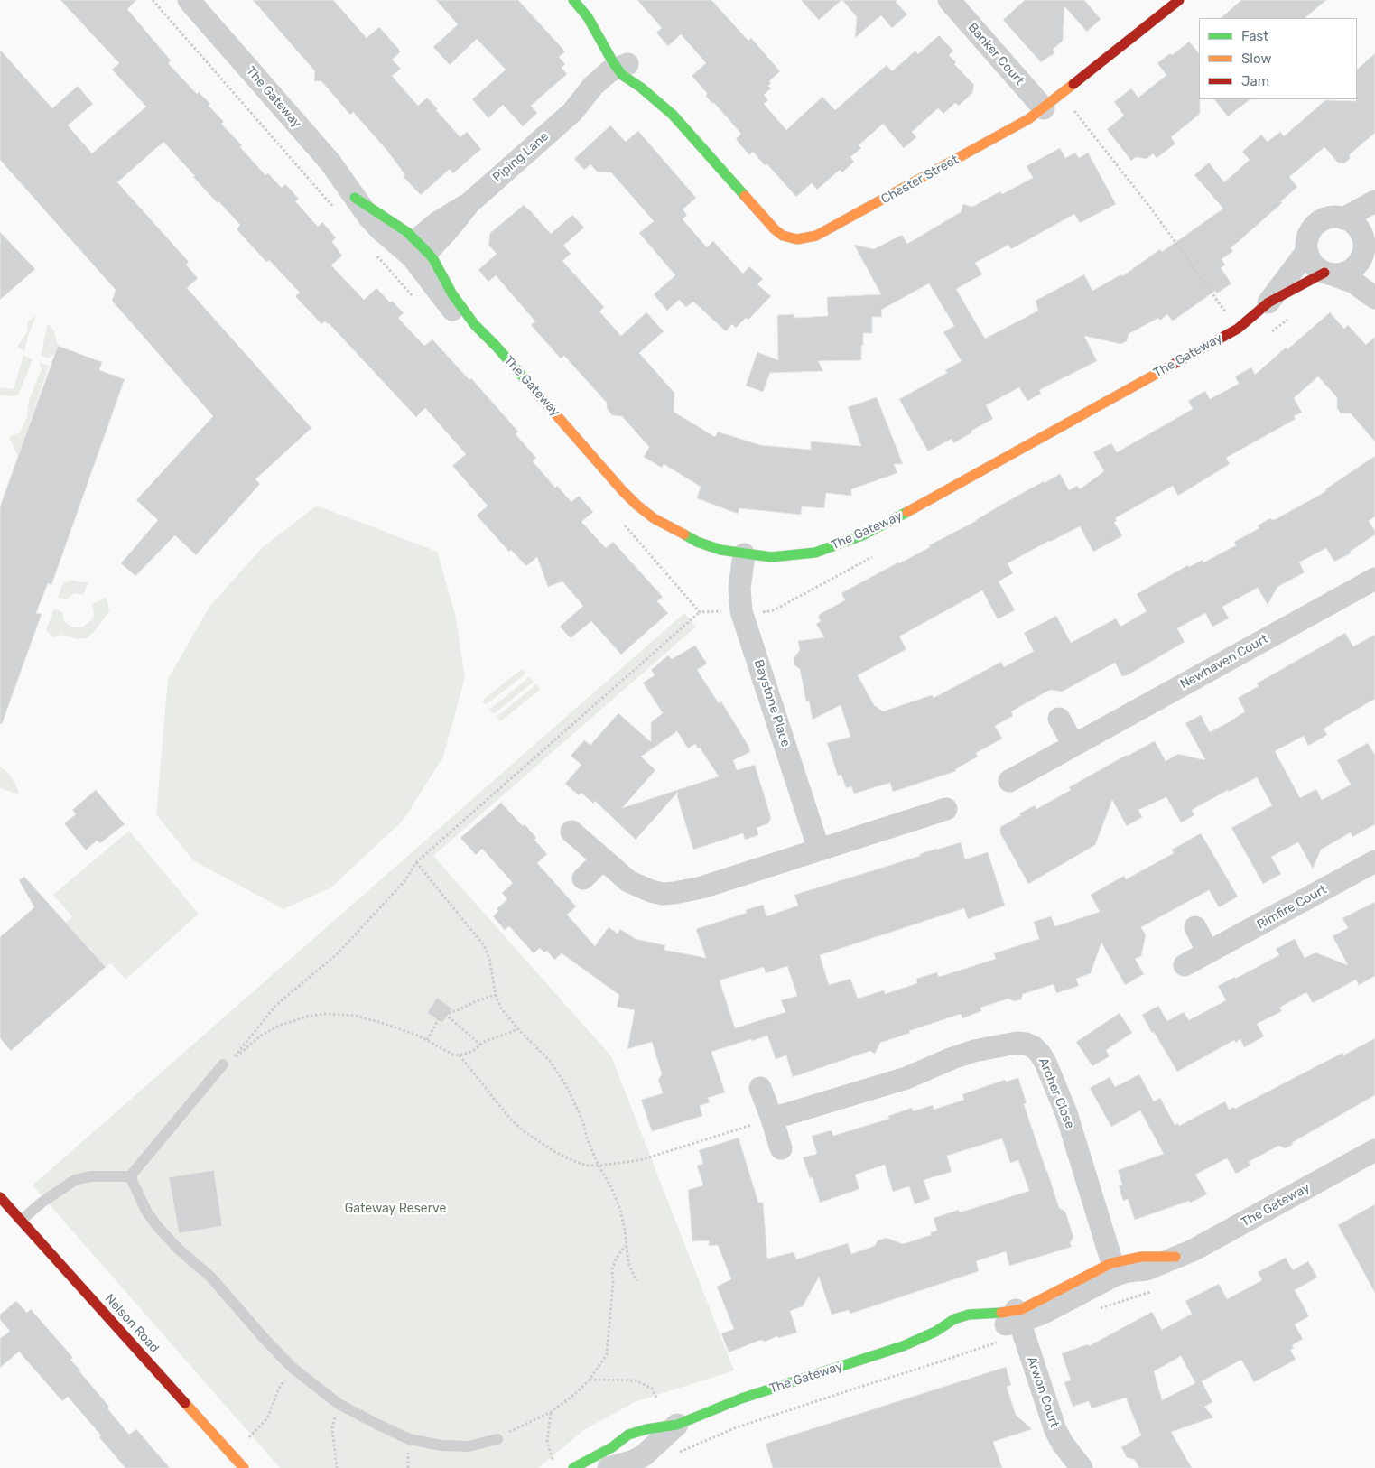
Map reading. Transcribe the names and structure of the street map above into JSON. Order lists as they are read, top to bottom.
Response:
{
  "streets": {
    "street": [
      "Banker Court",
      "The Gateway",
      "Piping Lane",
      "Chester Street",
      "Newhaven Court",
      "Baystone Place",
      "Rimfire Court",
      "Archer Close",
      "Nelson Road",
      "Arwon Court"
    ]
  },
  "crossings": [
    ["Banker Court", "Chester Street"],
    ["The Gateway", "Piping Lane"],
    ["The Gateway", "Baystone Place"],
    ["The Gateway", "Archer Close"],
    ["The Gateway", "Arwon Court"],
    ["Piping Lane", "Chester Street"]
  ],
  "parks": ["Gateway Reserve"],
  "legend": ["Fast", "Slow", "Jam"]
}
